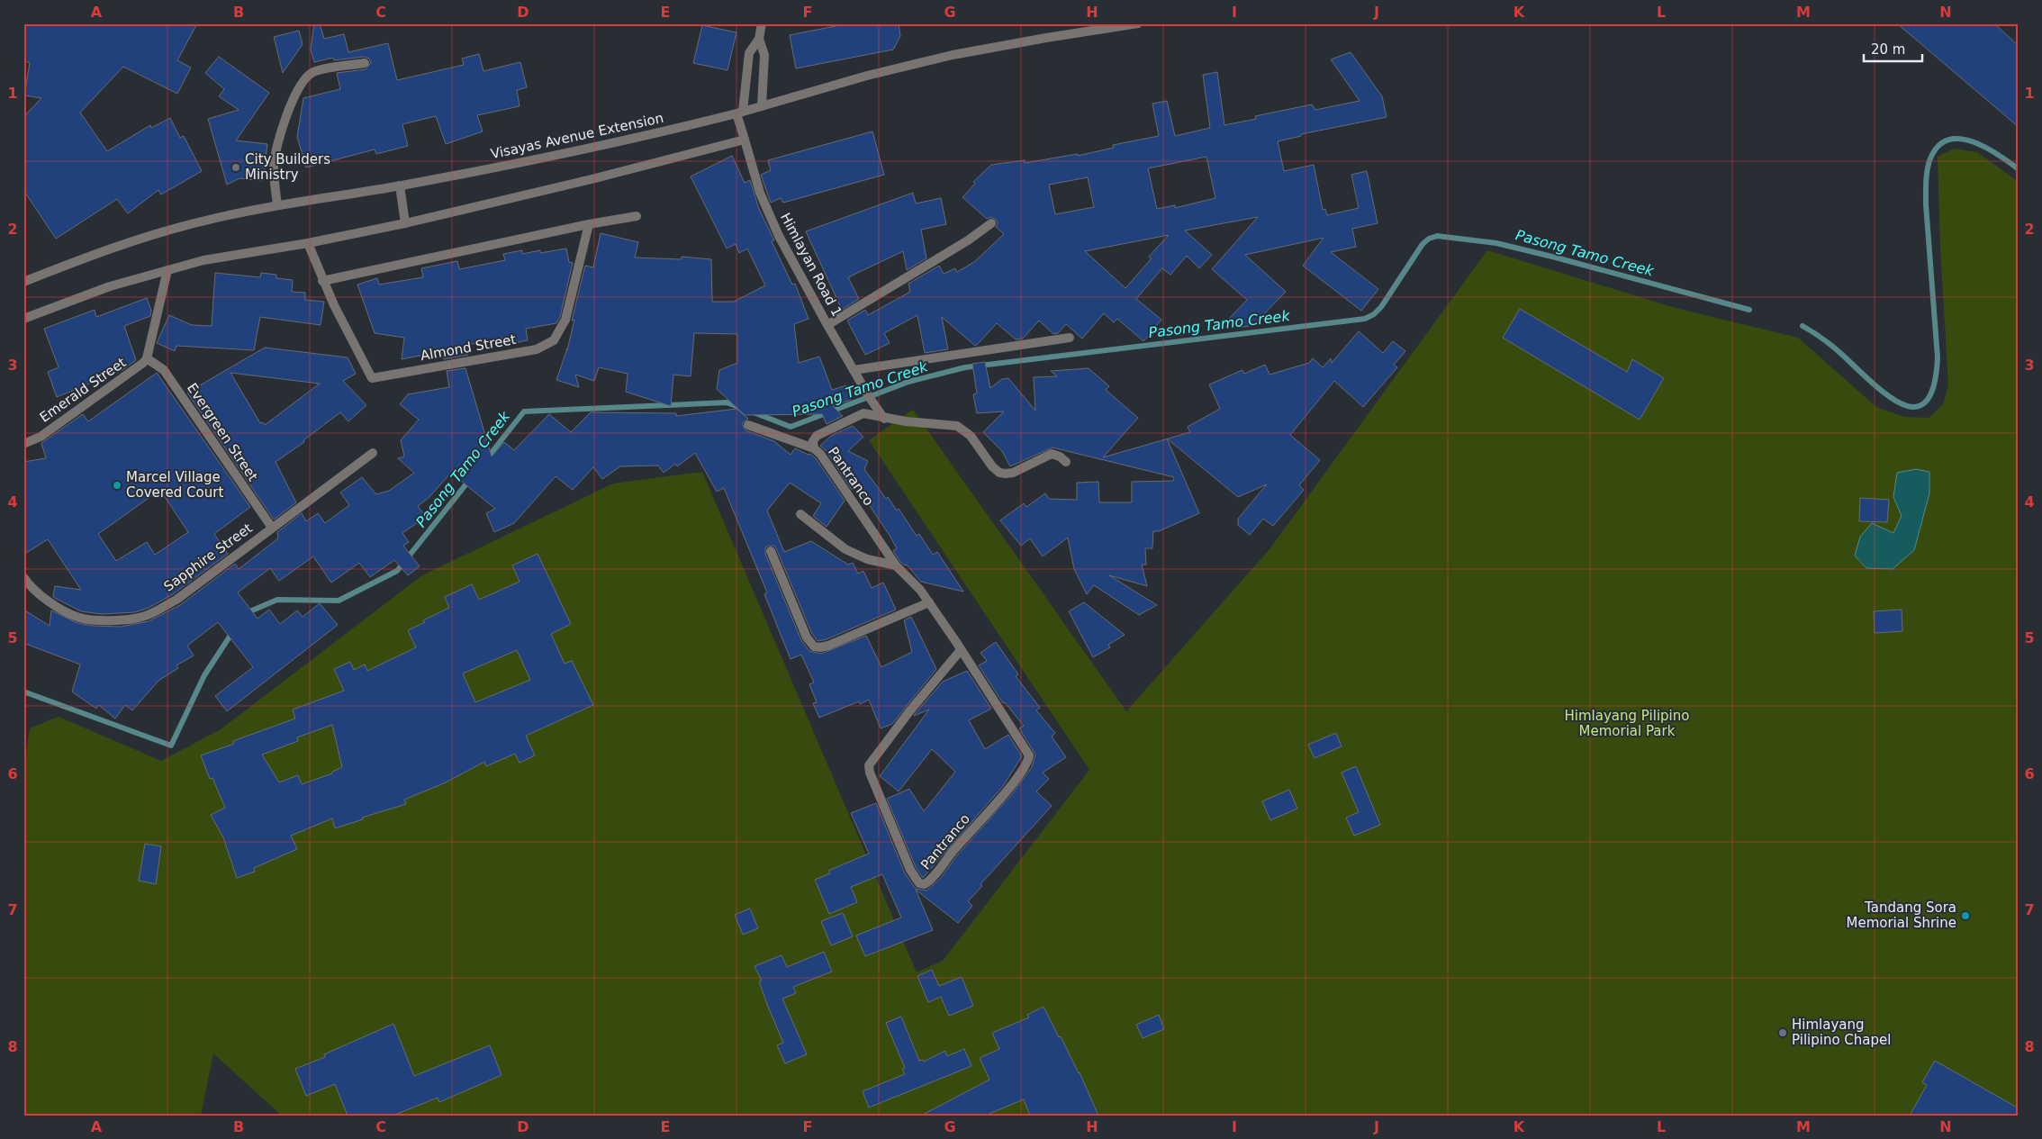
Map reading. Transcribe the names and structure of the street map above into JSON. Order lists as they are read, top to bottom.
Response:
{
  "streets": {
    "street": [
      "Visayas Avenue Extension",
      "Himlayan Road 1",
      "Almond Street",
      "Emerald Street",
      "Evergreen Street",
      "Pantranco",
      "Sapphire Street"
    ]
  },
  "crossings": [
    ["Visayas Avenue Extension", "Himlayan Road 1"],
    ["Himlayan Road 1", "Pantranco"],
    ["Emerald Street", "Evergreen Street"],
    ["Evergreen Street", "Sapphire Street"]
  ],
  "water": ["Pasong Tamo Creek"],
  "parks": ["Himlayang Pilipino Memorial Park"],
  "places": [
    "City Builders Ministry",
    "Marcel Village Covered Court",
    "Tandang Sora Memorial Shrine",
    "Himlayang Pilipino Chapel"
  ],
  "scale_bar": "20 m",
  "grid": {
    "columns": [
      "A",
      "B",
      "C",
      "D",
      "E",
      "F",
      "G",
      "H",
      "I",
      "J",
      "K",
      "L",
      "M",
      "N"
    ],
    "rows": [
      "1",
      "2",
      "3",
      "4",
      "5",
      "6",
      "7",
      "8"
    ]
  }
}
